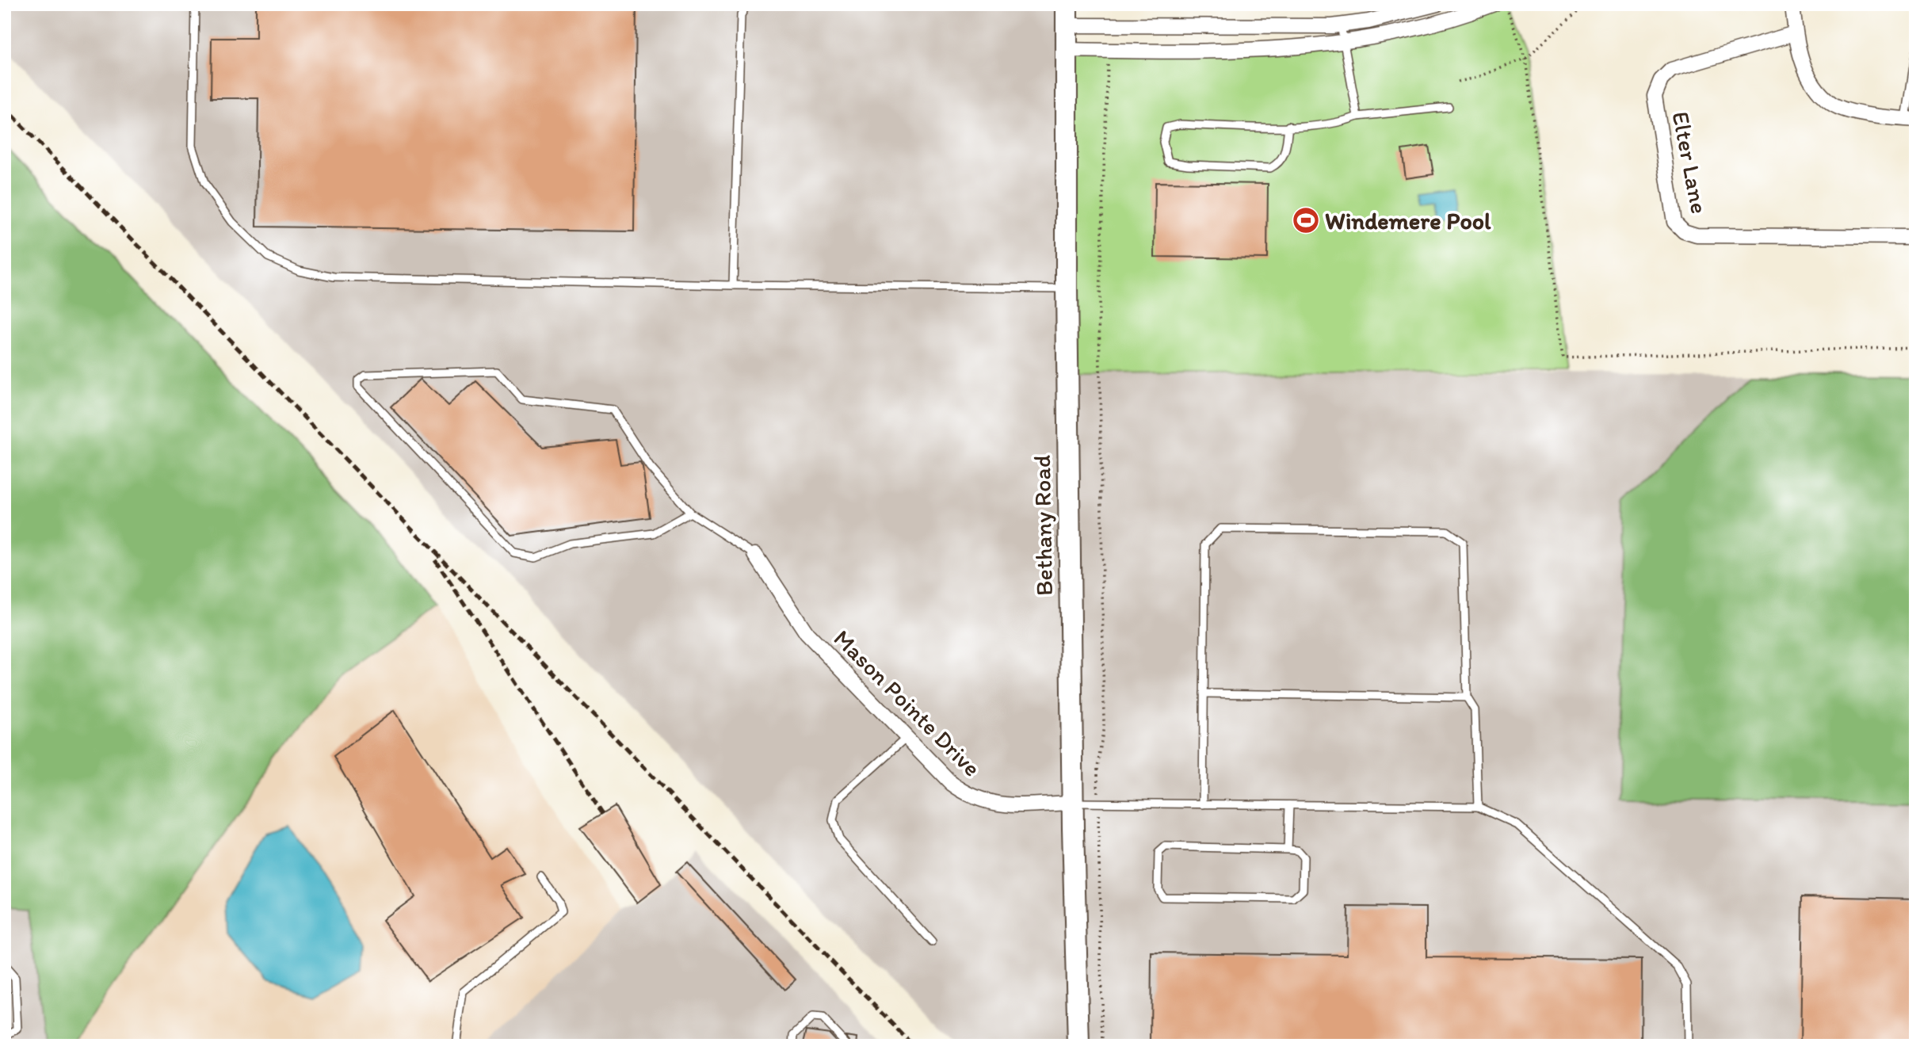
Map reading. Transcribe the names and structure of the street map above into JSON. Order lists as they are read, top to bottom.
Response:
{
  "streets": {
    "main road": ["Bethany Road"],
    "street": ["Elter Lane", "Mason Pointe Drive"]
  },
  "crossings": [
    ["Bethany Road", "Mason Pointe Drive"]
  ],
  "places": {
    "sports": ["Windemere Pool"]
  }
}
